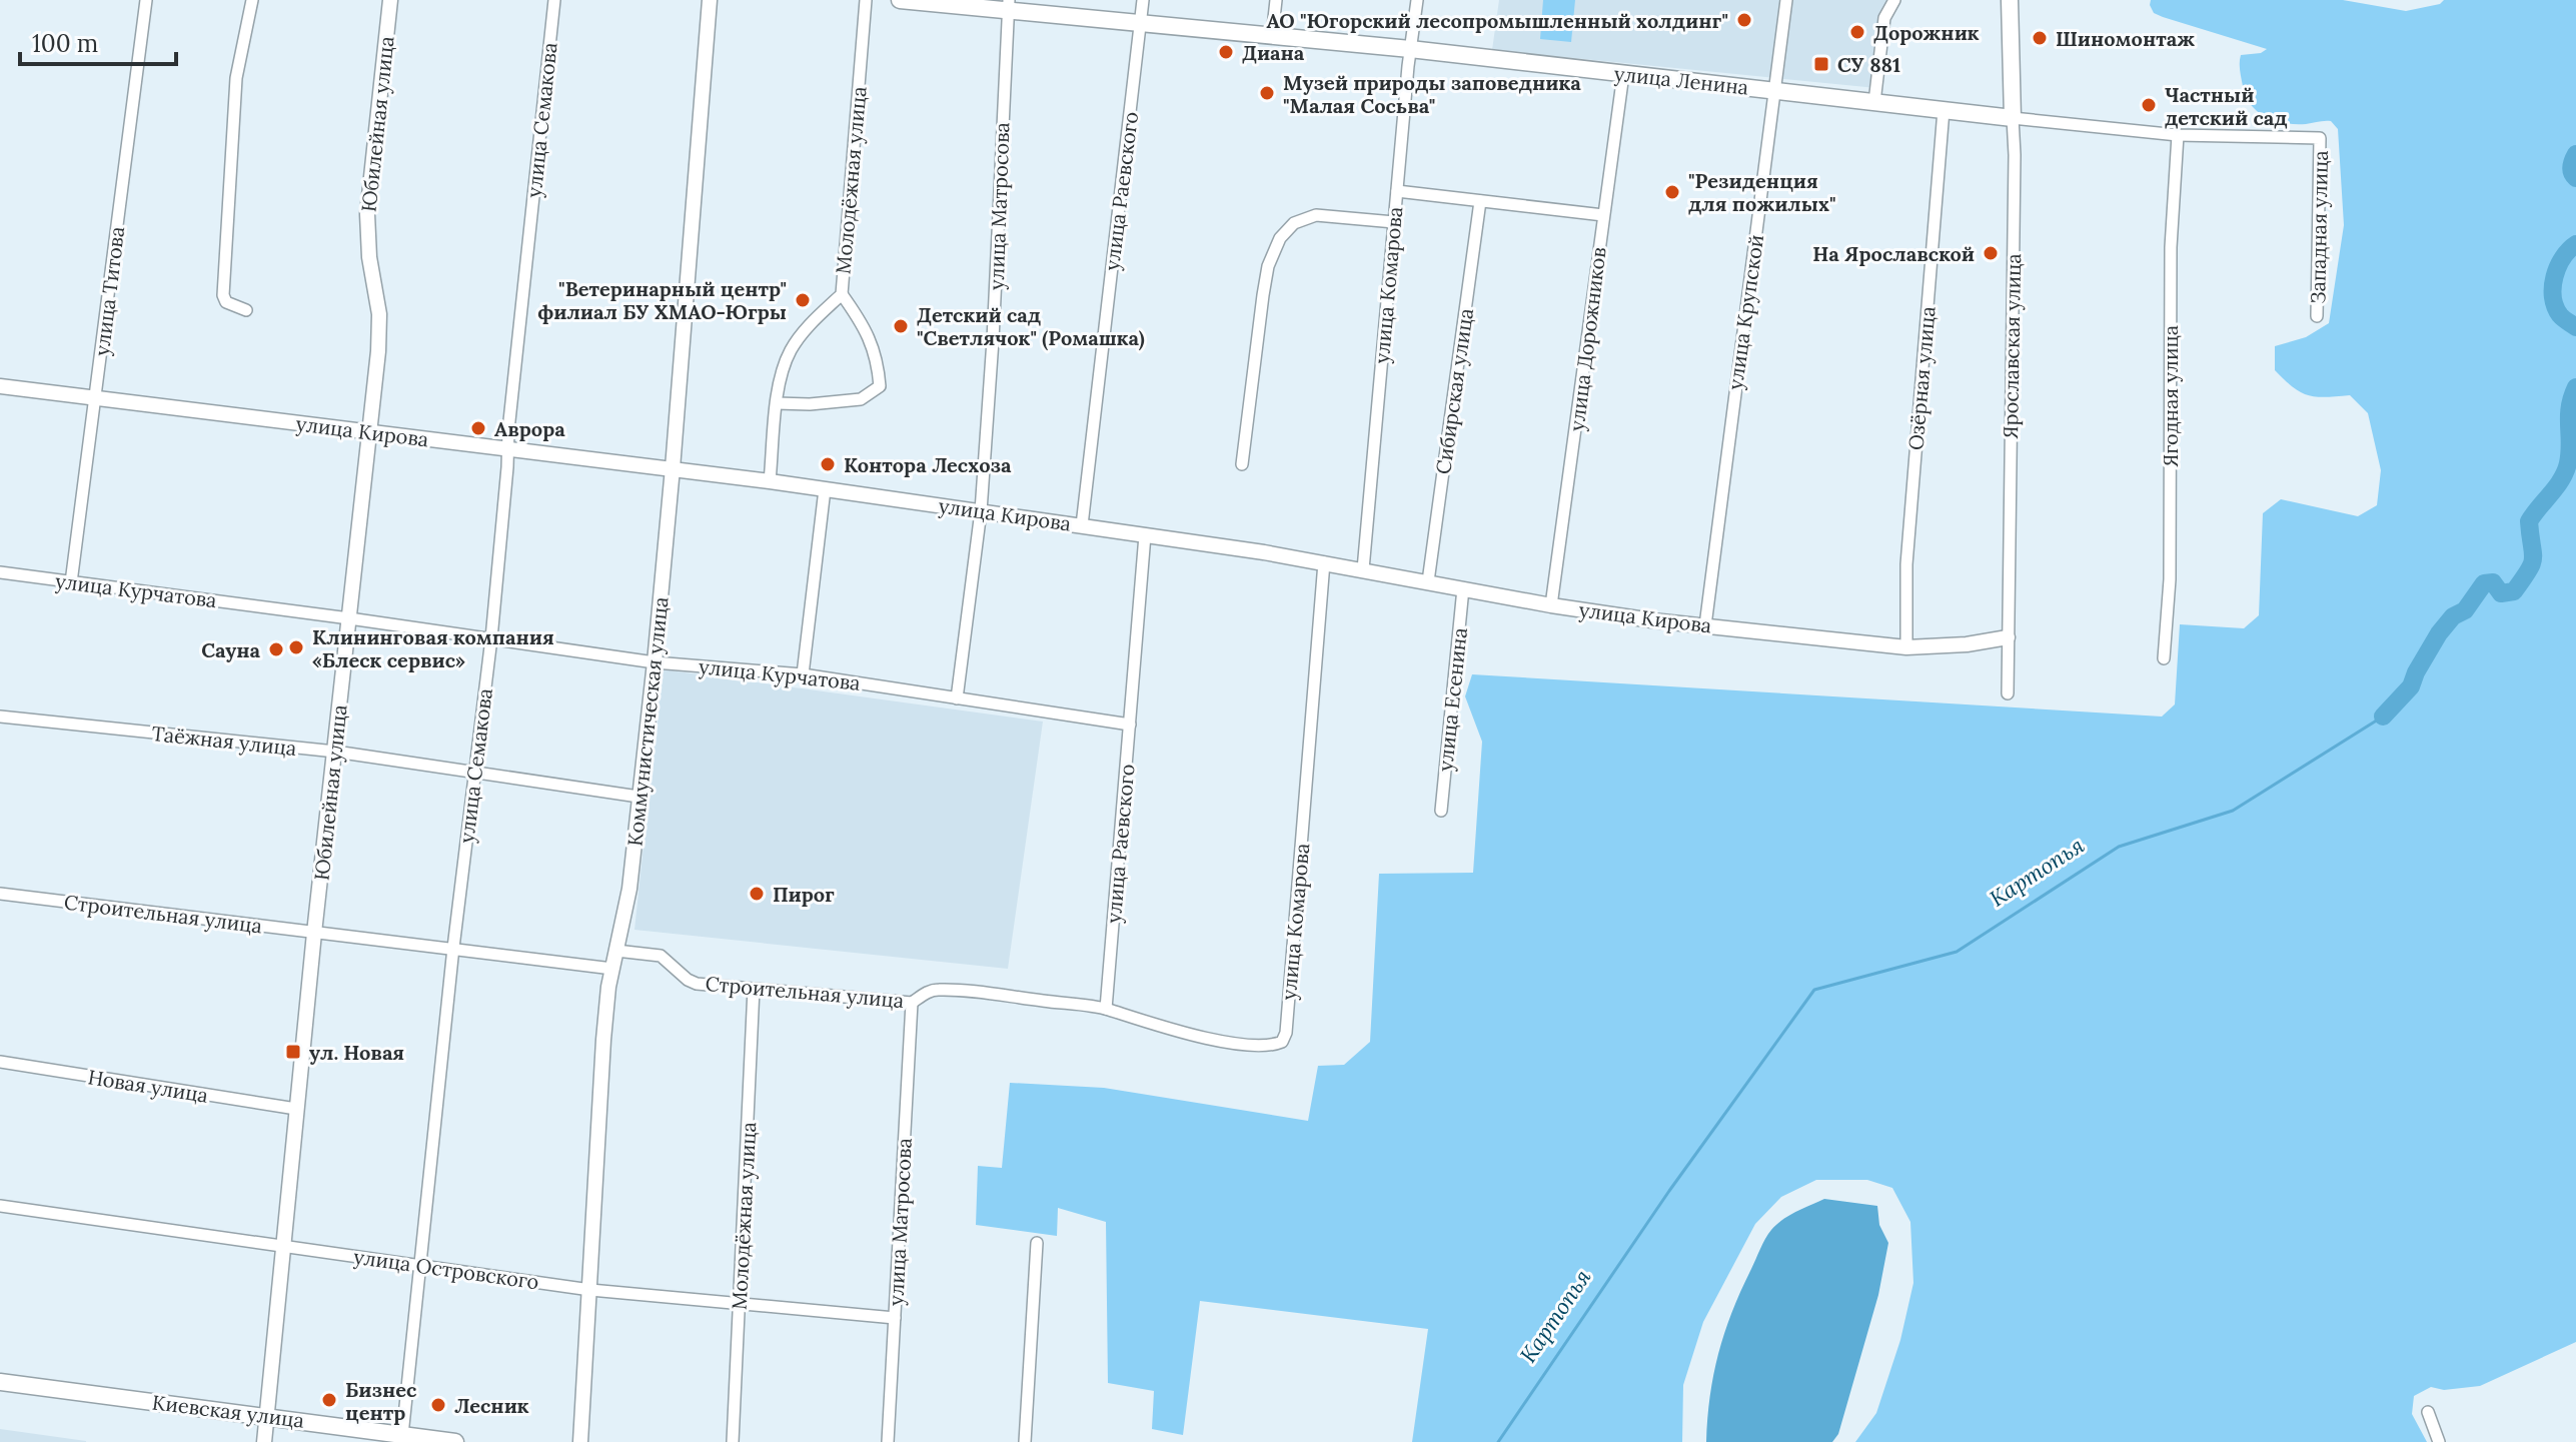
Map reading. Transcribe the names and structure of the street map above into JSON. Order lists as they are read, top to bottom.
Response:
{
  "streets": {
    "main road": ["улица Ленина", "Ярославская улица", "Киевская улица"],
    "street": [
      "улица Семакова",
      "Юбилейная улица",
      "Молодёжная улица",
      "улица Раевского",
      "улица Матросова",
      "Западная улица",
      "улица Комарова",
      "улица Титова",
      "улица Крупской",
      "улица Дорожников",
      "Озёрная улица",
      "Сибирская улица",
      "Ягодная улица",
      "улица Кирова",
      "улица Курчатова",
      "улица Есенина",
      "Коммунистическая улица",
      "Таёжная улица",
      "Строительная улица",
      "Новая улица",
      "улица Островского"
    ]
  },
  "crossings": [
    ["улица Ленина", "улица Раевского"],
    ["улица Ленина", "улица Матросова"],
    ["улица Ленина", "Западная улица"],
    ["улица Ленина", "улица Комарова"],
    ["улица Ленина", "улица Крупской"],
    ["улица Ленина", "улица Дорожников"],
    ["улица Ленина", "Ярославская улица"],
    ["улица Ленина", "Озёрная улица"],
    ["улица Ленина", "Ягодная улица"],
    ["улица Семакова", "улица Кирова"],
    ["улица Семакова", "улица Курчатова"],
    ["улица Семакова", "Таёжная улица"],
    ["улица Семакова", "Строительная улица"],
    ["улица Семакова", "улица Островского"],
    ["улица Семакова", "Киевская улица"],
    ["Юбилейная улица", "улица Кирова"],
    ["Юбилейная улица", "улица Курчатова"],
    ["Юбилейная улица", "Таёжная улица"],
    ["Юбилейная улица", "Строительная улица"],
    ["Юбилейная улица", "Новая улица"],
    ["Юбилейная улица", "улица Островского"],
    ["Юбилейная улица", "Киевская улица"],
    ["Молодёжная улица", "улица Кирова"],
    ["Молодёжная улица", "Строительная улица"],
    ["Молодёжная улица", "улица Островского"],
    ["улица Раевского", "улица Кирова"],
    ["улица Раевского", "улица Курчатова"],
    ["улица Раевского", "Строительная улица"],
    ["улица Матросова", "улица Кирова"],
    ["улица Матросова", "улица Курчатова"],
    ["улица Матросова", "Строительная улица"],
    ["улица Матросова", "улица Островского"],
    ["улица Комарова", "улица Кирова"],
    ["улица Комарова", "Строительная улица"],
    ["улица Титова", "улица Кирова"],
    ["улица Титова", "улица Курчатова"],
    ["улица Крупской", "улица Кирова"],
    ["улица Дорожников", "улица Кирова"],
    ["Ярославская улица", "улица Кирова"],
    ["Озёрная улица", "улица Кирова"],
    ["Сибирская улица", "улица Кирова"],
    ["улица Кирова", "улица Есенина"],
    ["улица Кирова", "Коммунистическая улица"],
    ["улица Курчатова", "Коммунистическая улица"],
    ["Коммунистическая улица", "Таёжная улица"],
    ["Коммунистическая улица", "Строительная улица"],
    ["Коммунистическая улица", "улица Островского"]
  ],
  "water": ["Картопья"],
  "places": {
    "other": [
      "АО \"Югорский лесопромышленный холдинг\"",
      "Дорожник",
      "Шиномонтаж",
      "Диана",
      "Музей природы заповедника \"Малая Сосьва\"",
      "Частный детский сад",
      "\"Резиденция для пожилых\"",
      "На Ярославской",
      "\"Ветеринарный центр\" филиал БУ ХМАО-Югры",
      "Детский сад \"Светлячок\" (Ромашка)",
      "Аврора",
      "Контора Лесхоза",
      "Клининговая компания «Блеск сервис»",
      "Сауна",
      "Пирог",
      "Бизнес центр",
      "Лесник"
    ],
    "transit": ["СУ 881", "ул. Новая"]
  },
  "scale_bar": "100 m"
}
